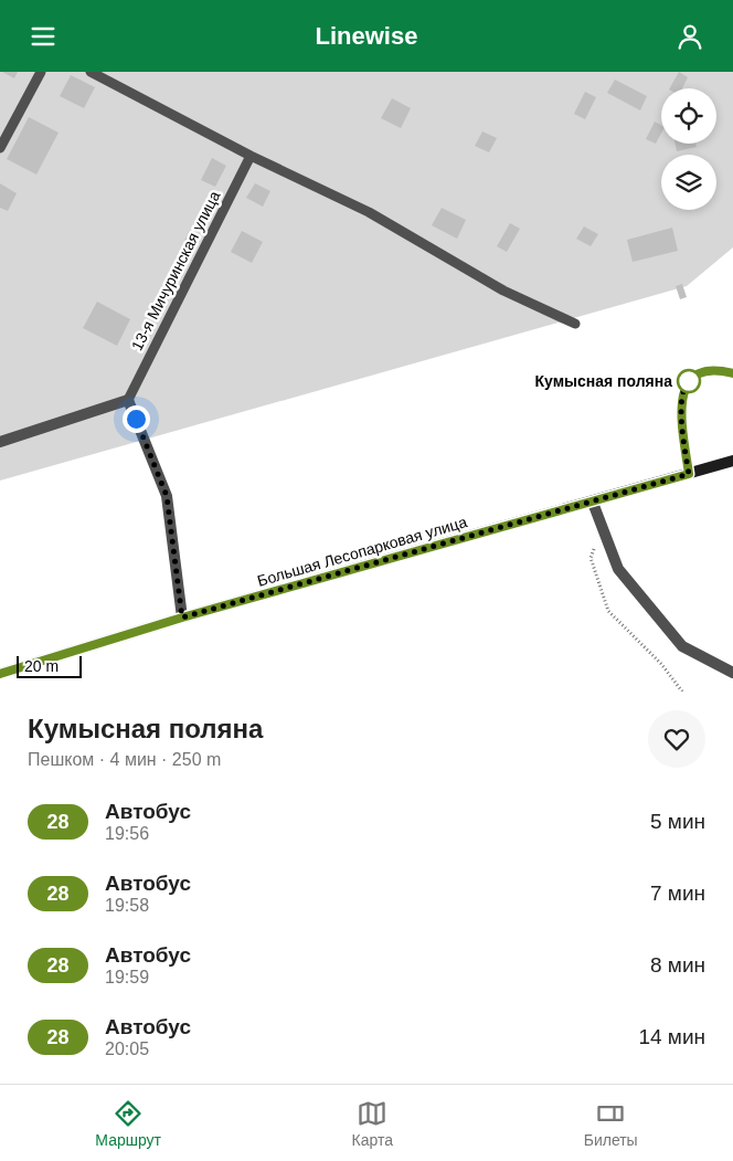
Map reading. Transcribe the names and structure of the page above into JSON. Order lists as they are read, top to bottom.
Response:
{
  "streets": {
    "main road": ["Большая Лесопарковая улица"],
    "lane": ["13-я Мичуринская улица"]
  },
  "places": ["Кумысная поляна"],
  "lines": ["bus line 28"],
  "scale_bar": "20 m",
  "page": {
    "header": "Linewise",
    "scale": "20 m",
    "heading": ["Кумысная поляна", "Пешком · 4 мин · 250 m"],
    "list": [
      {
        "mark": "28",
        "name": "Автобус",
        "note": "19:56",
        "value": "5 мин"
      },
      {
        "mark": "28",
        "name": "Автобус",
        "note": "19:58",
        "value": "7 мин"
      },
      {
        "mark": "28",
        "name": "Автобус",
        "note": "19:59",
        "value": "8 мин"
      },
      {
        "mark": "28",
        "name": "Автобус",
        "note": "20:05",
        "value": "14 мин"
      }
    ],
    "tabs": ["Маршрут", "Карта", "Билеты"]
  }
}
